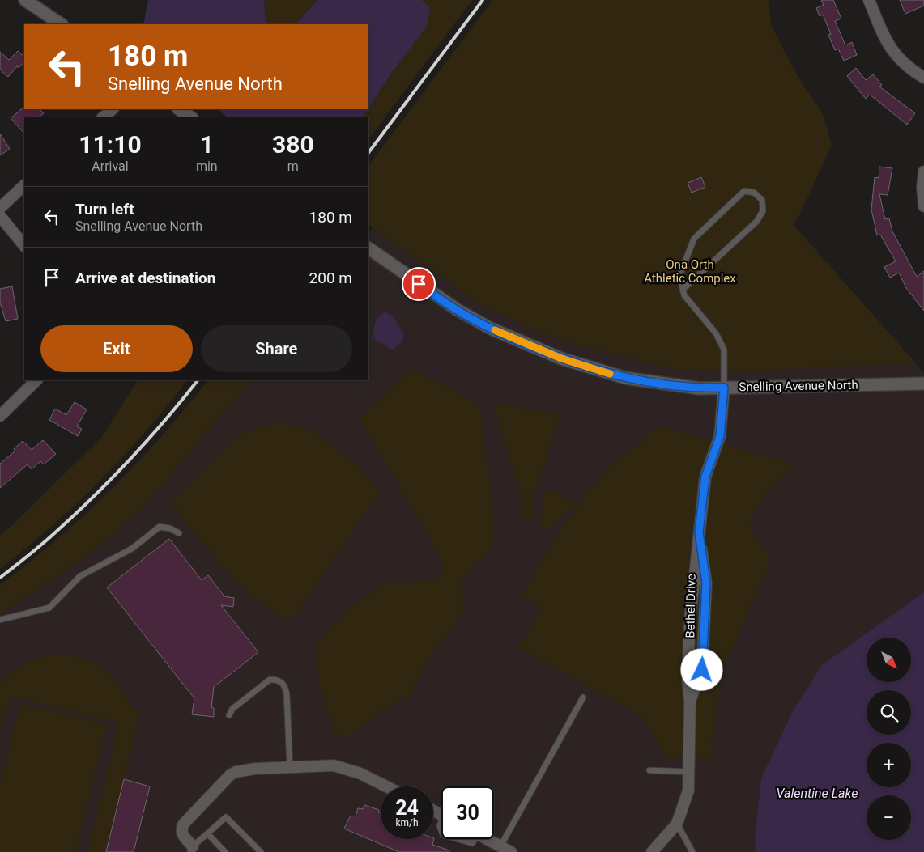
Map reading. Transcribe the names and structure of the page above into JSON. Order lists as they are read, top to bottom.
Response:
{
  "streets": {
    "street": ["Snelling Avenue North", "Bethel Drive"]
  },
  "crossings": [
    ["Snelling Avenue North", "Bethel Drive"]
  ],
  "water": ["Valentine Lake"],
  "parks": ["Ona Orth Athletic Complex"],
  "north": "bottom right",
  "page": {
    "turn": ["180 m", "Snelling Avenue North"],
    "eta": [
      "11:10",
      "Arrival",
      "1",
      "min",
      "380",
      "m"
    ],
    "list": [
      {
        "name": "Turn left",
        "note": "Snelling Avenue North",
        "value": "180 m"
      },
      {
        "name": "Arrive at destination",
        "value": "200 m"
      }
    ],
    "buttons": ["Exit", "Share"],
    "map_buttons": ["+", "−"],
    "speed": "24 km/h",
    "limit": "30"
  }
}
